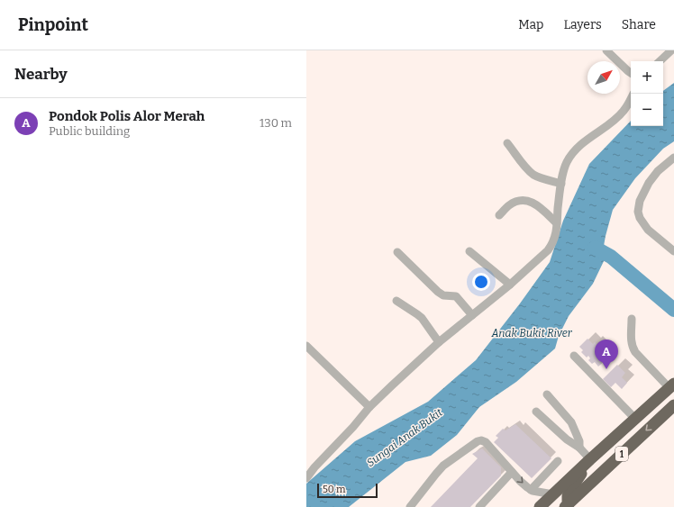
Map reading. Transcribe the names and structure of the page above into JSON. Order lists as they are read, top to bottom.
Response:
{
  "streets": {
    "highway": ["1"]
  },
  "water": ["Anak Bukit River", "Sungai Anak Bukit"],
  "scale_bar": "50 m",
  "north": "top right",
  "page": {
    "header": "Pinpoint",
    "nav": ["Map", "Layers", "Share"],
    "heading": "Nearby",
    "map_buttons": ["+", "−"],
    "list": [
      {
        "mark": "A",
        "name": "Pondok Polis Alor Merah",
        "note": "Public building",
        "value": "130 m"
      }
    ],
    "pins": "A",
    "scale": "50 m"
  }
}
